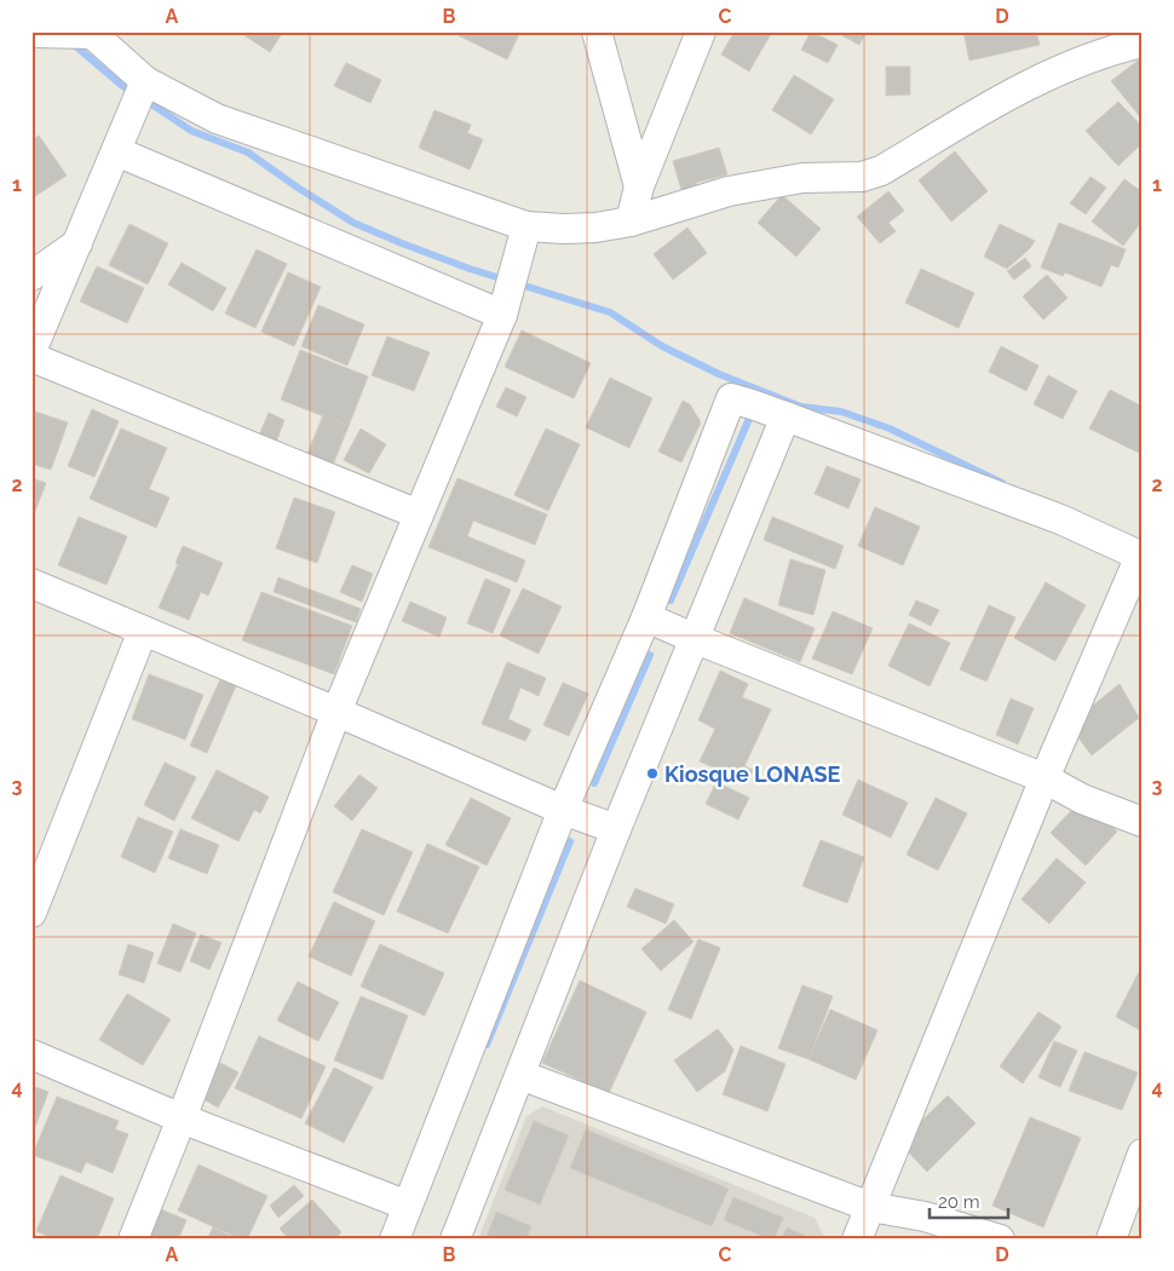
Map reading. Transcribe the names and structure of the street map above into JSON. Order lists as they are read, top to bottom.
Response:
{
  "places": ["Kiosque LONASE"],
  "scale_bar": "20 m",
  "grid": {
    "columns": [
      "A",
      "B",
      "C",
      "D"
    ],
    "rows": [
      "1",
      "2",
      "3",
      "4"
    ]
  }
}
